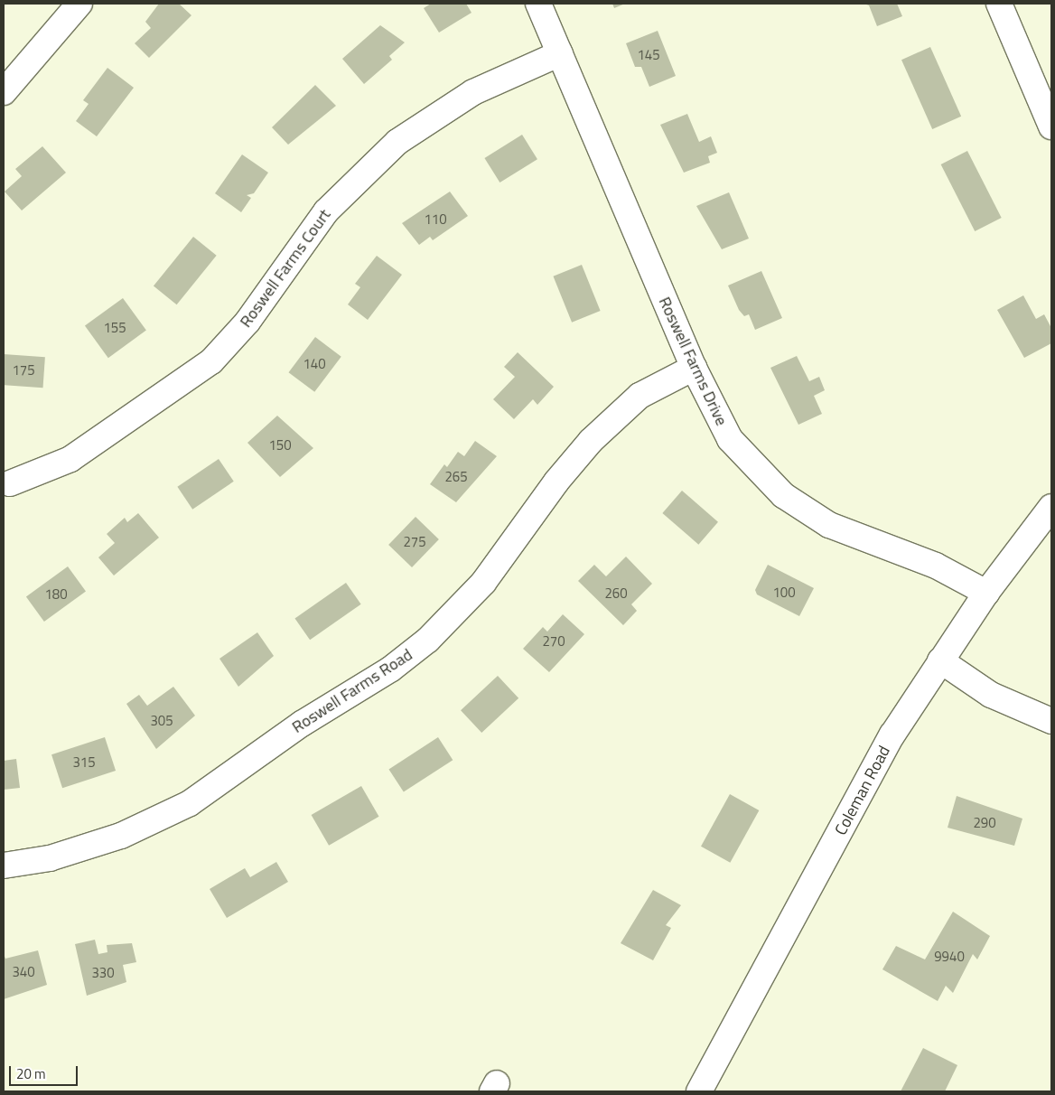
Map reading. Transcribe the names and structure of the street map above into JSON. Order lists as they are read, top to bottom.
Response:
{
  "streets": {
    "street": [
      "Roswell Farms Court",
      "Roswell Farms Drive",
      "Roswell Farms Road",
      "Coleman Road"
    ]
  },
  "crossings": [
    ["Roswell Farms Court", "Roswell Farms Drive"],
    ["Roswell Farms Drive", "Roswell Farms Road"],
    ["Roswell Farms Drive", "Coleman Road"]
  ],
  "house_numbers": [
    "145",
    "110",
    "155",
    "140",
    "175",
    "150",
    "265",
    "275",
    "100",
    "260",
    "180",
    "270",
    "305",
    "315",
    "290",
    "9940",
    "340",
    "330"
  ],
  "scale_bar": "20 m"
}
